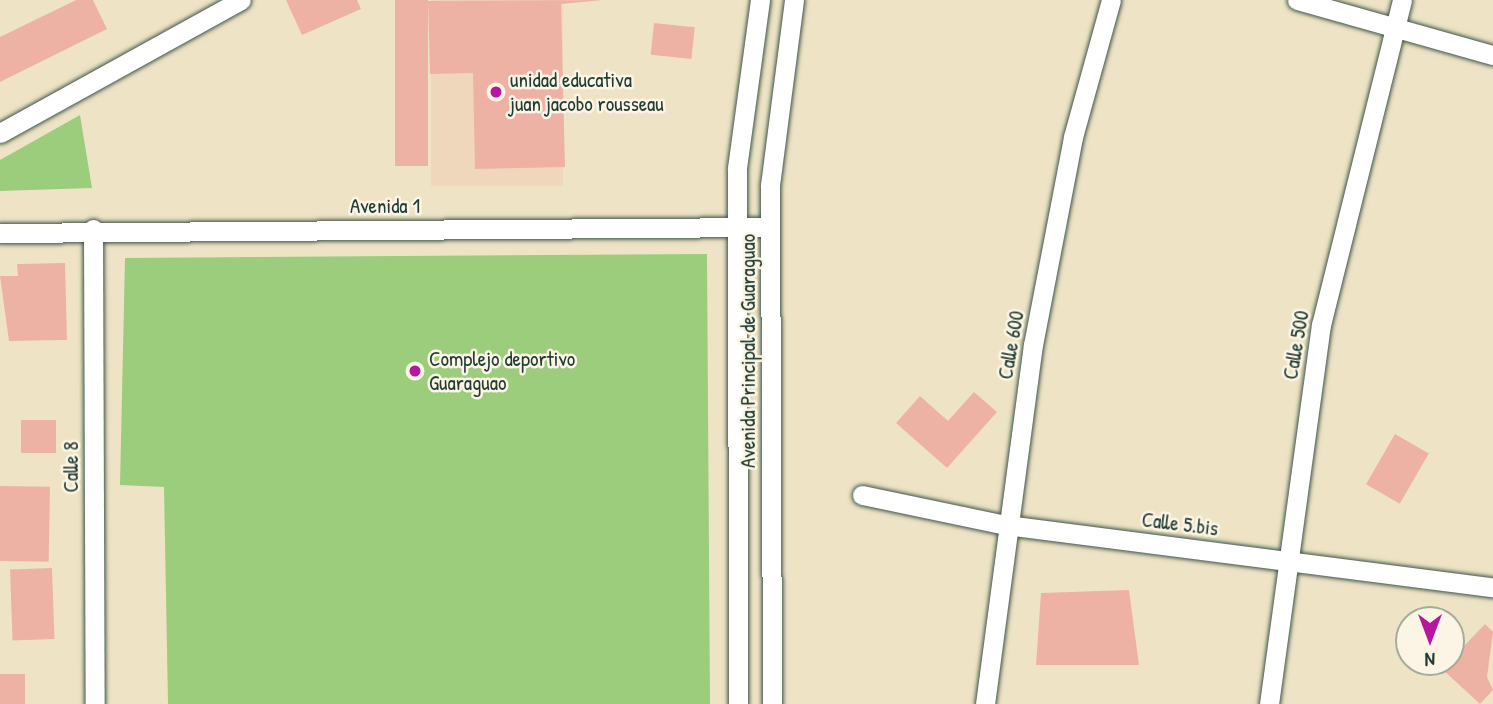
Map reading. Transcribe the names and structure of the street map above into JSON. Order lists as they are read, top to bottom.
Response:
{
  "streets": {
    "street": [
      "Avenida 1",
      "Calle 600",
      "Calle 500",
      "Avenida Principal de Guaraguao",
      "Calle 8",
      "Calle 5.bis"
    ]
  },
  "crossings": [
    ["Avenida 1", "Avenida Principal de Guaraguao"],
    ["Avenida 1", "Calle 8"],
    ["Calle 600", "Calle 5.bis"],
    ["Calle 500", "Calle 5.bis"]
  ],
  "places": ["unidad educativa juan jacobo rousseau", "Complejo deportivo Guaraguao"],
  "north": "bottom"
}
